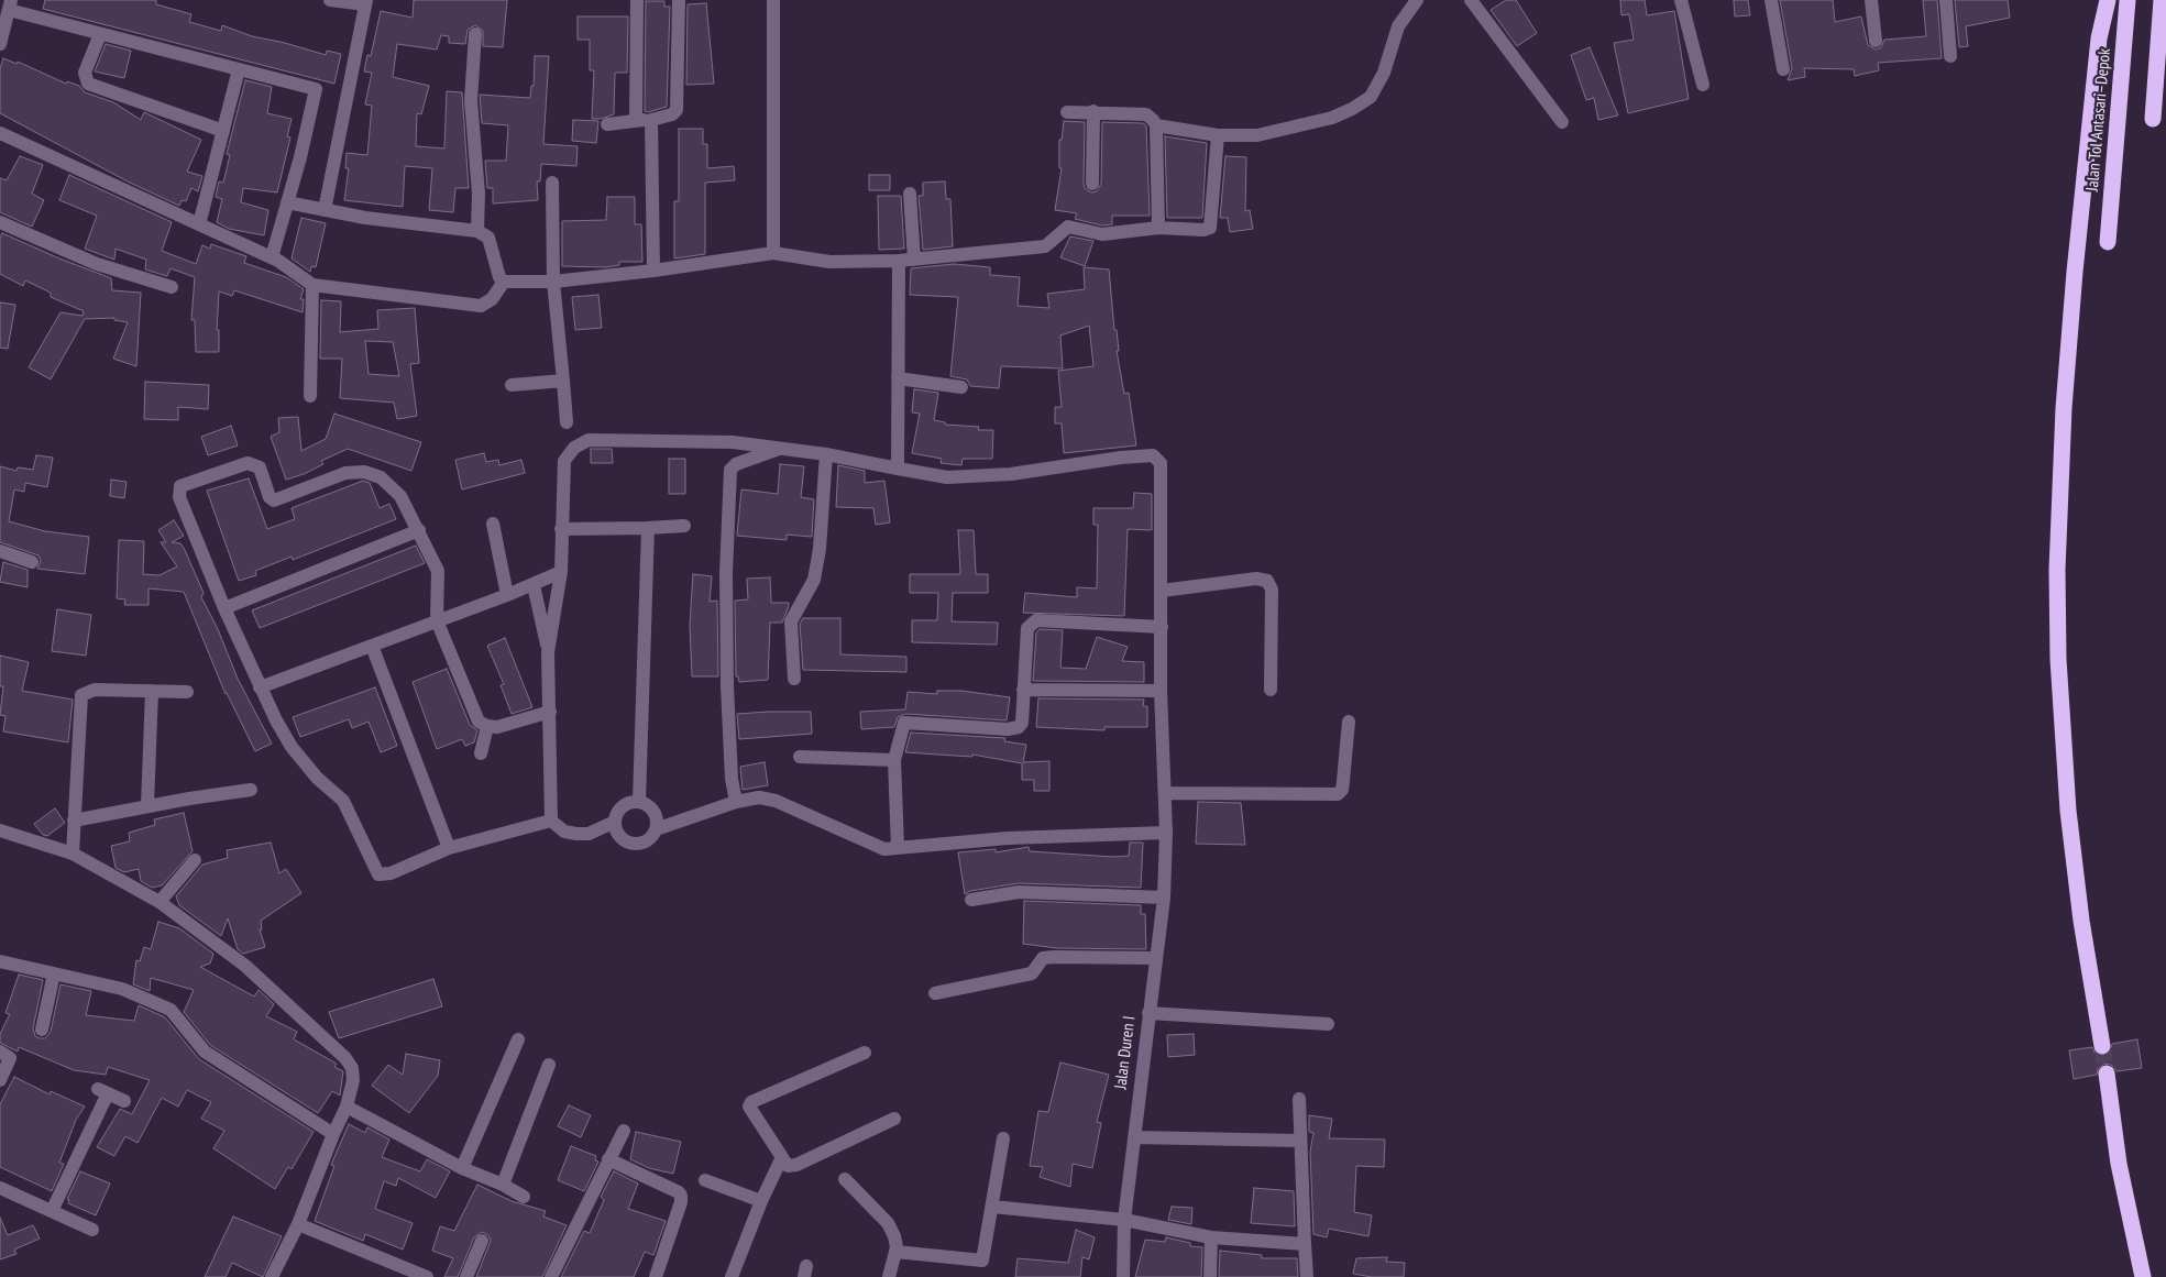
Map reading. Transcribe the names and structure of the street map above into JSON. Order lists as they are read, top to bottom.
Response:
{
  "streets": {
    "highway": ["Jalan Tol Antasari–Depok"],
    "street": ["Jalan Duren I"]
  }
}
